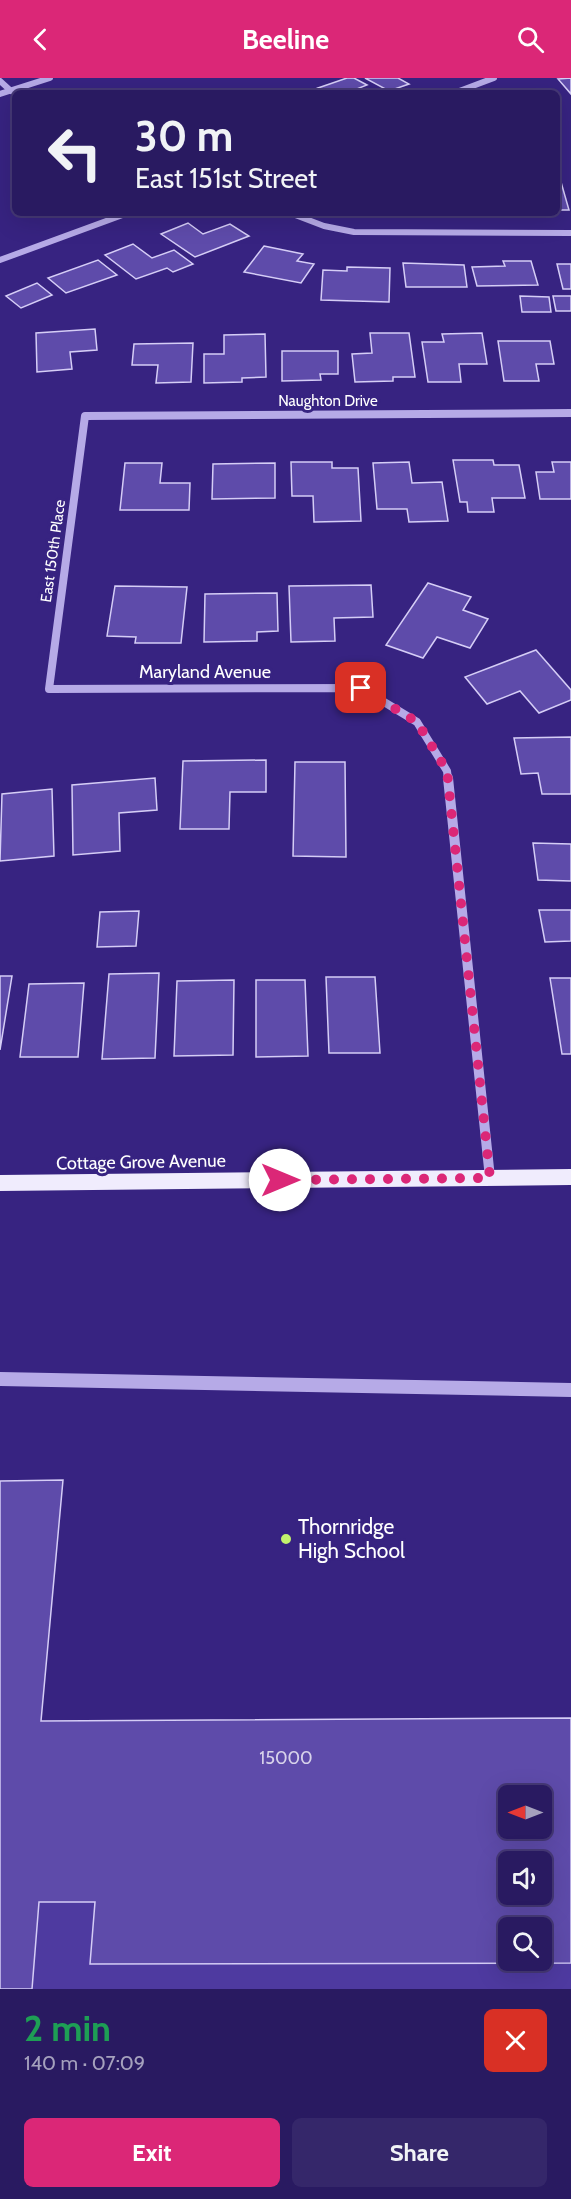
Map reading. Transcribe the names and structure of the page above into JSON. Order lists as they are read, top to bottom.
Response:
{
  "streets": {
    "main road": ["Cottage Grove Avenue"],
    "street": ["Naughton Drive", "East 150th Place", "Maryland Avenue"]
  },
  "crossings": [
    ["Naughton Drive", "East 150th Place"],
    ["East 150th Place", "Maryland Avenue"],
    ["Maryland Avenue", "Cottage Grove Avenue"]
  ],
  "places": ["Thornridge High School"],
  "house_numbers": ["15000"],
  "north": "left",
  "page": {
    "header": "Beeline",
    "turn": ["30 m", "East 151st Street"],
    "heading": ["2 min", "140 m · 07:09"],
    "buttons": ["Exit", "Share"]
  }
}
